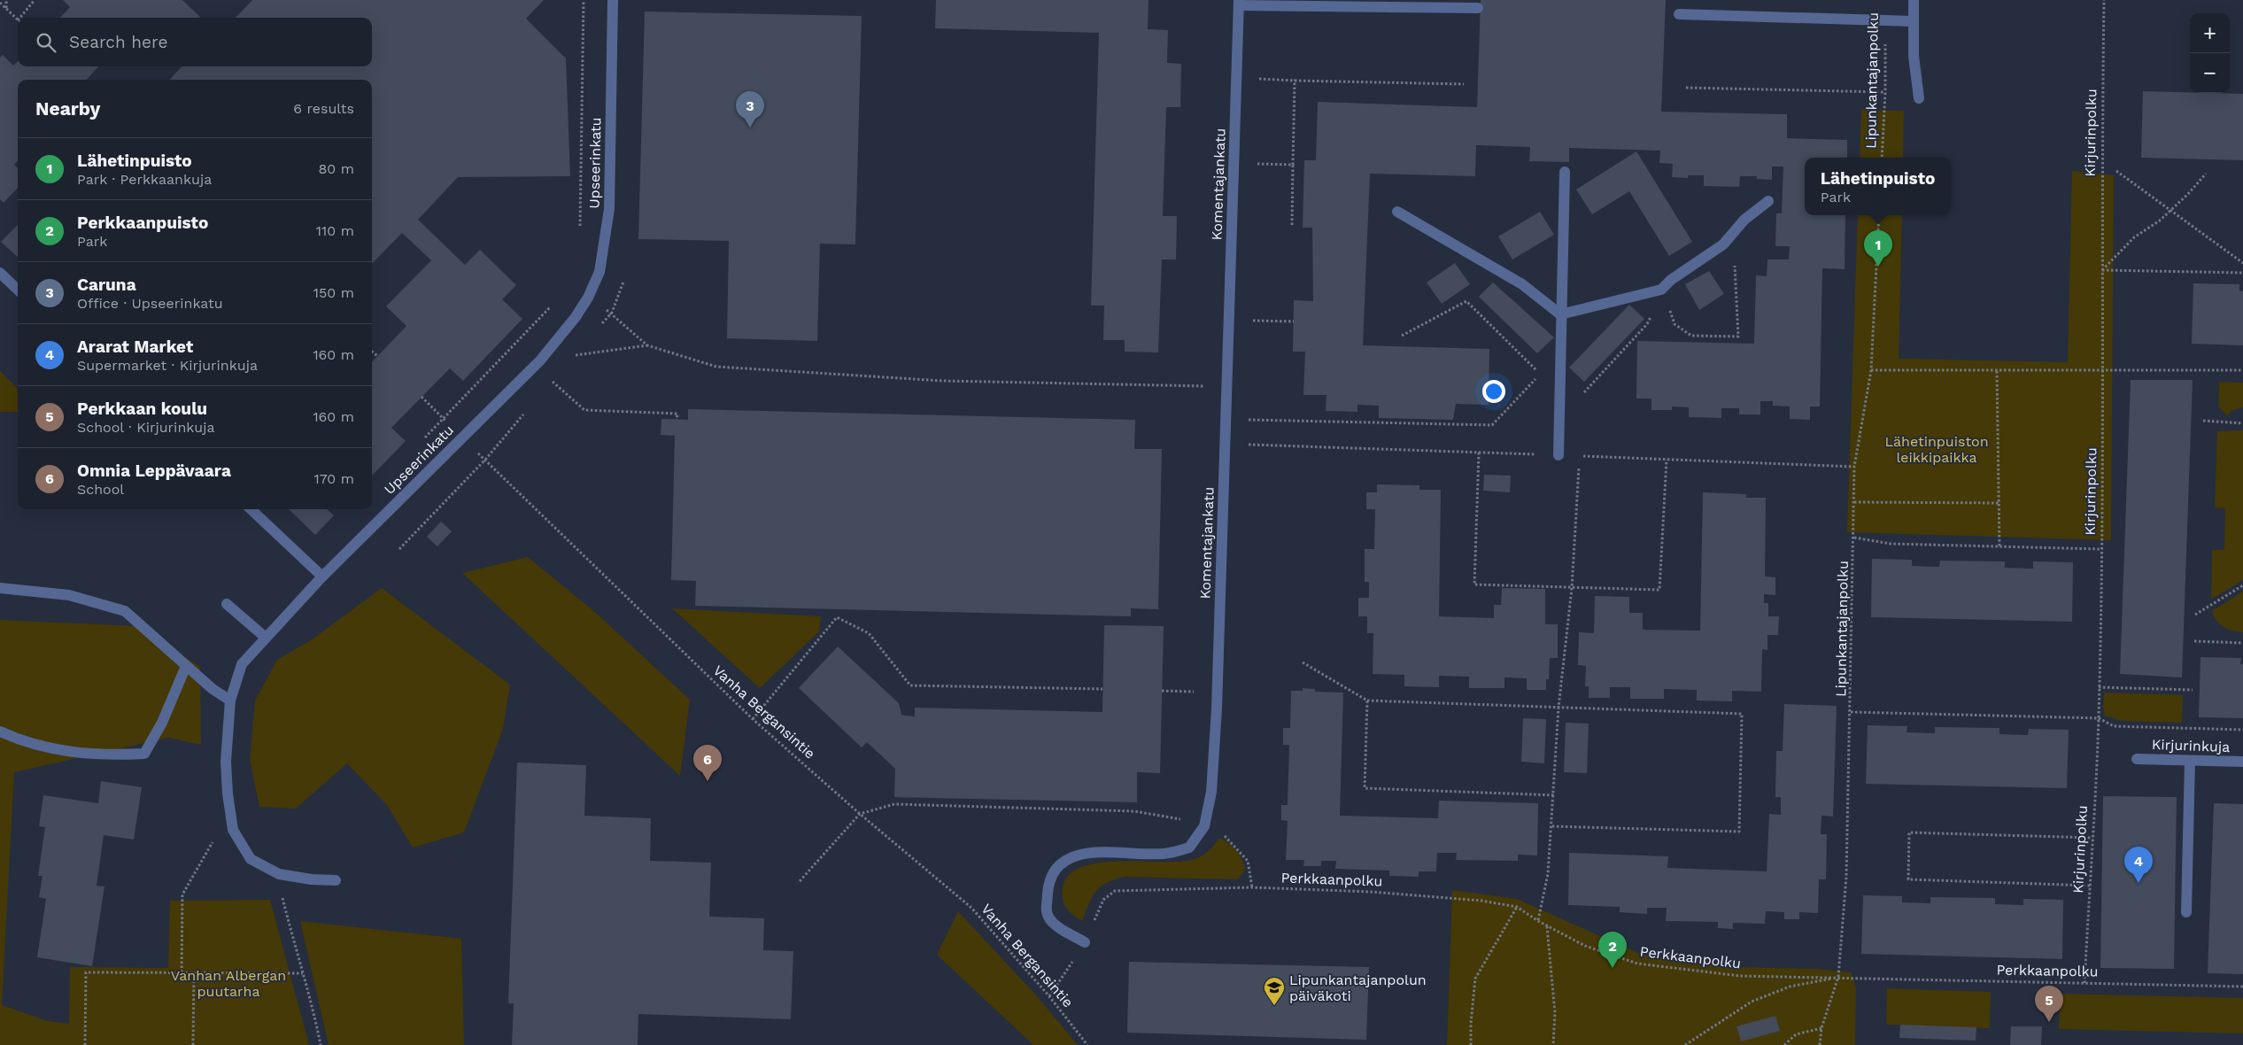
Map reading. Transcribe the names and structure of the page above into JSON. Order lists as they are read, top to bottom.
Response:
{
  "streets": {
    "street": ["Upseerinkatu", "Komentajankatu", "Kirjurinkuja"],
    "path": [
      "Lipunkantajanpolku",
      "Kirjurinpolku",
      "Vanha Bergansintie",
      "Perkkaanpolku"
    ]
  },
  "crossings": [
    ["Lipunkantajanpolku", "Perkkaanpolku"],
    ["Kirjurinpolku", "Perkkaanpolku"],
    ["Upseerinkatu", "Vanha Bergansintie"],
    ["Komentajankatu", "Perkkaanpolku"],
    ["Vanha Bergansintie", "Perkkaanpolku"]
  ],
  "parks": ["Lähetinpuiston leikkipaikka", "Vanhan Albergan puutarha"],
  "places": {
    "school or university": ["Lipunkantajanpolun päiväkoti"]
  },
  "page": {
    "map_buttons": ["+", "−"],
    "search": "Search here",
    "heading": ["Nearby", "6 results"],
    "pins": [
      "3",
      "1",
      "6",
      "4",
      "2",
      "5"
    ],
    "list": [
      {
        "mark": "1",
        "name": "Lähetinpuisto",
        "note": "Park · Perkkaankuja",
        "value": "80 m"
      },
      {
        "mark": "2",
        "name": "Perkkaanpuisto",
        "note": "Park",
        "value": "110 m"
      },
      {
        "mark": "3",
        "name": "Caruna",
        "note": "Office · Upseerinkatu",
        "value": "150 m"
      },
      {
        "mark": "4",
        "name": "Ararat Market",
        "note": "Supermarket · Kirjurinkuja",
        "value": "160 m"
      },
      {
        "mark": "5",
        "name": "Perkkaan koulu",
        "note": "School · Kirjurinkuja",
        "value": "160 m"
      },
      {
        "mark": "6",
        "name": "Omnia Leppävaara",
        "note": "School",
        "value": "170 m"
      }
    ],
    "popup": ["Lähetinpuisto", "Park"]
  }
}
